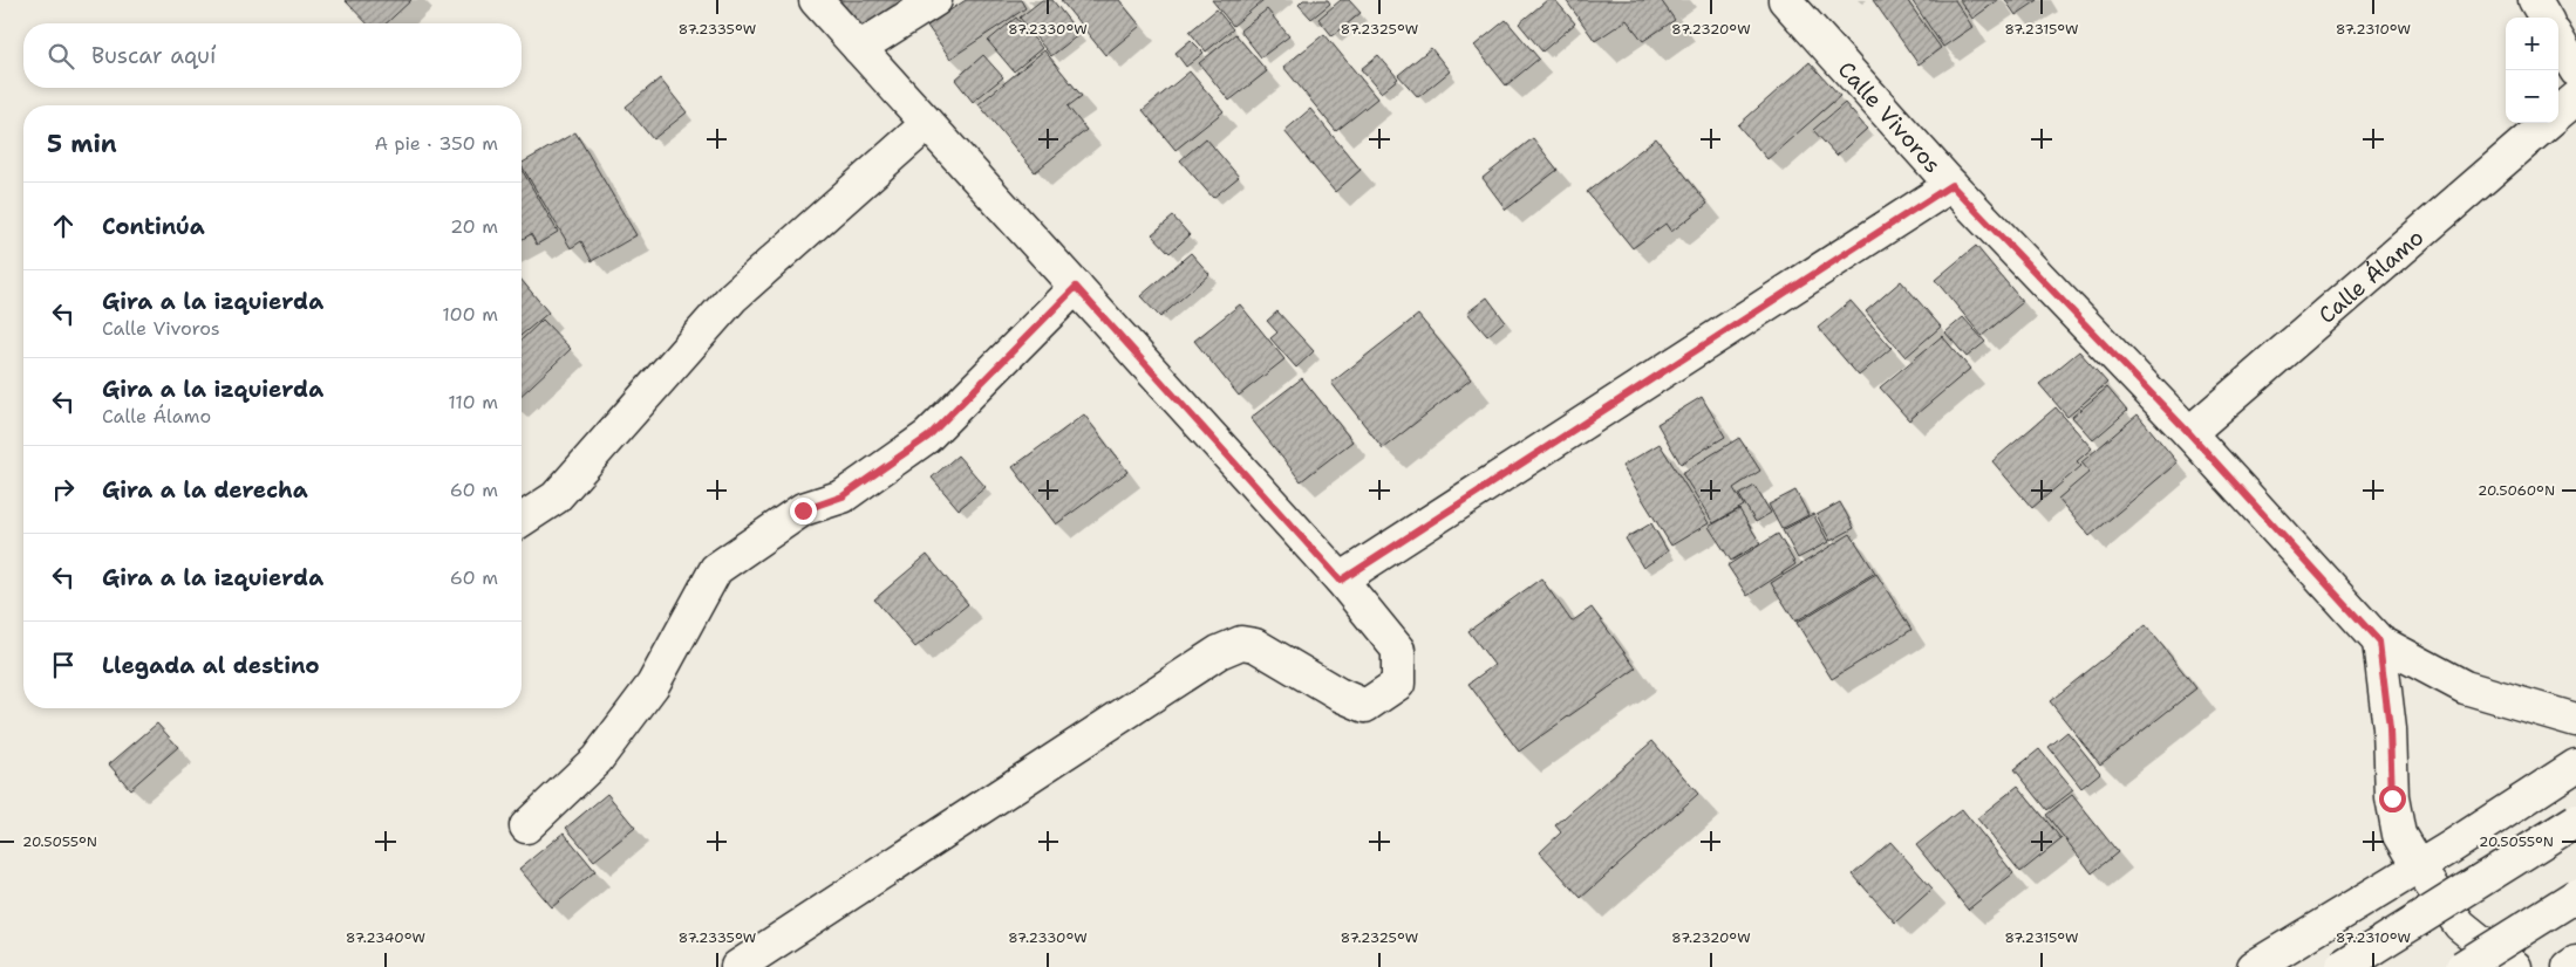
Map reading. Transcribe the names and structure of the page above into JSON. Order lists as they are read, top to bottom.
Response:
{
  "streets": {
    "main road": ["Calle Vivoros", "Calle Álamo"]
  },
  "crossings": [
    ["Calle Vivoros", "Calle Álamo"]
  ],
  "page": {
    "map_buttons": ["+", "−"],
    "search": "Buscar aquí",
    "heading": ["5 min", "A pie · 350 m"],
    "list": [
      ["Continúa", "20 m"],
      ["Gira a la izquierda", "Calle Vivoros", "100 m"],
      ["Gira a la izquierda", "Calle Álamo", "110 m"],
      ["Gira a la derecha", "60 m"],
      ["Gira a la izquierda", "60 m"],
      "Llegada al destino"
    ]
  },
  "coordinates": [
    "87.2335°W",
    "87.2330°W",
    "87.2325°W",
    "87.2320°W",
    "87.2315°W",
    "87.2310°W",
    "20.5060°N",
    "20.5055°N",
    "87.2340°W"
  ]
}
